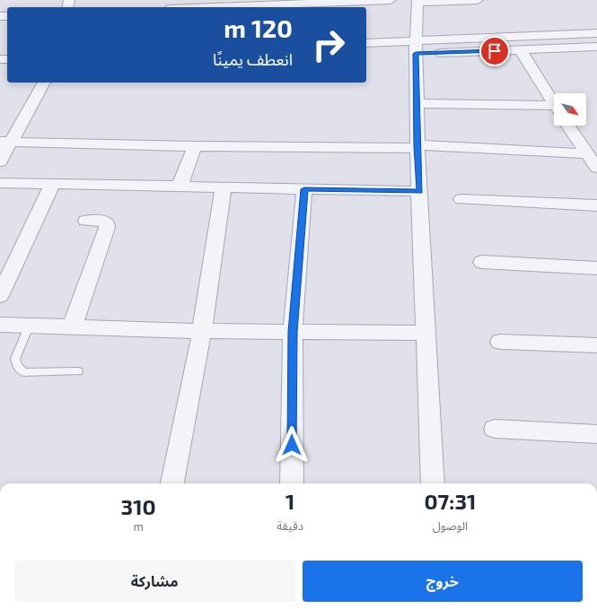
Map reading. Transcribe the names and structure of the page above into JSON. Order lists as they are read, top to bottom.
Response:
{
  "north": "bottom right",
  "page": {
    "turn": ["120 m", "انعطف يمينًا"],
    "eta": [
      "07:31",
      "الوصول",
      "1",
      "دقيقة",
      "310",
      "m"
    ],
    "buttons": ["خروج", "مشاركة"]
  }
}
